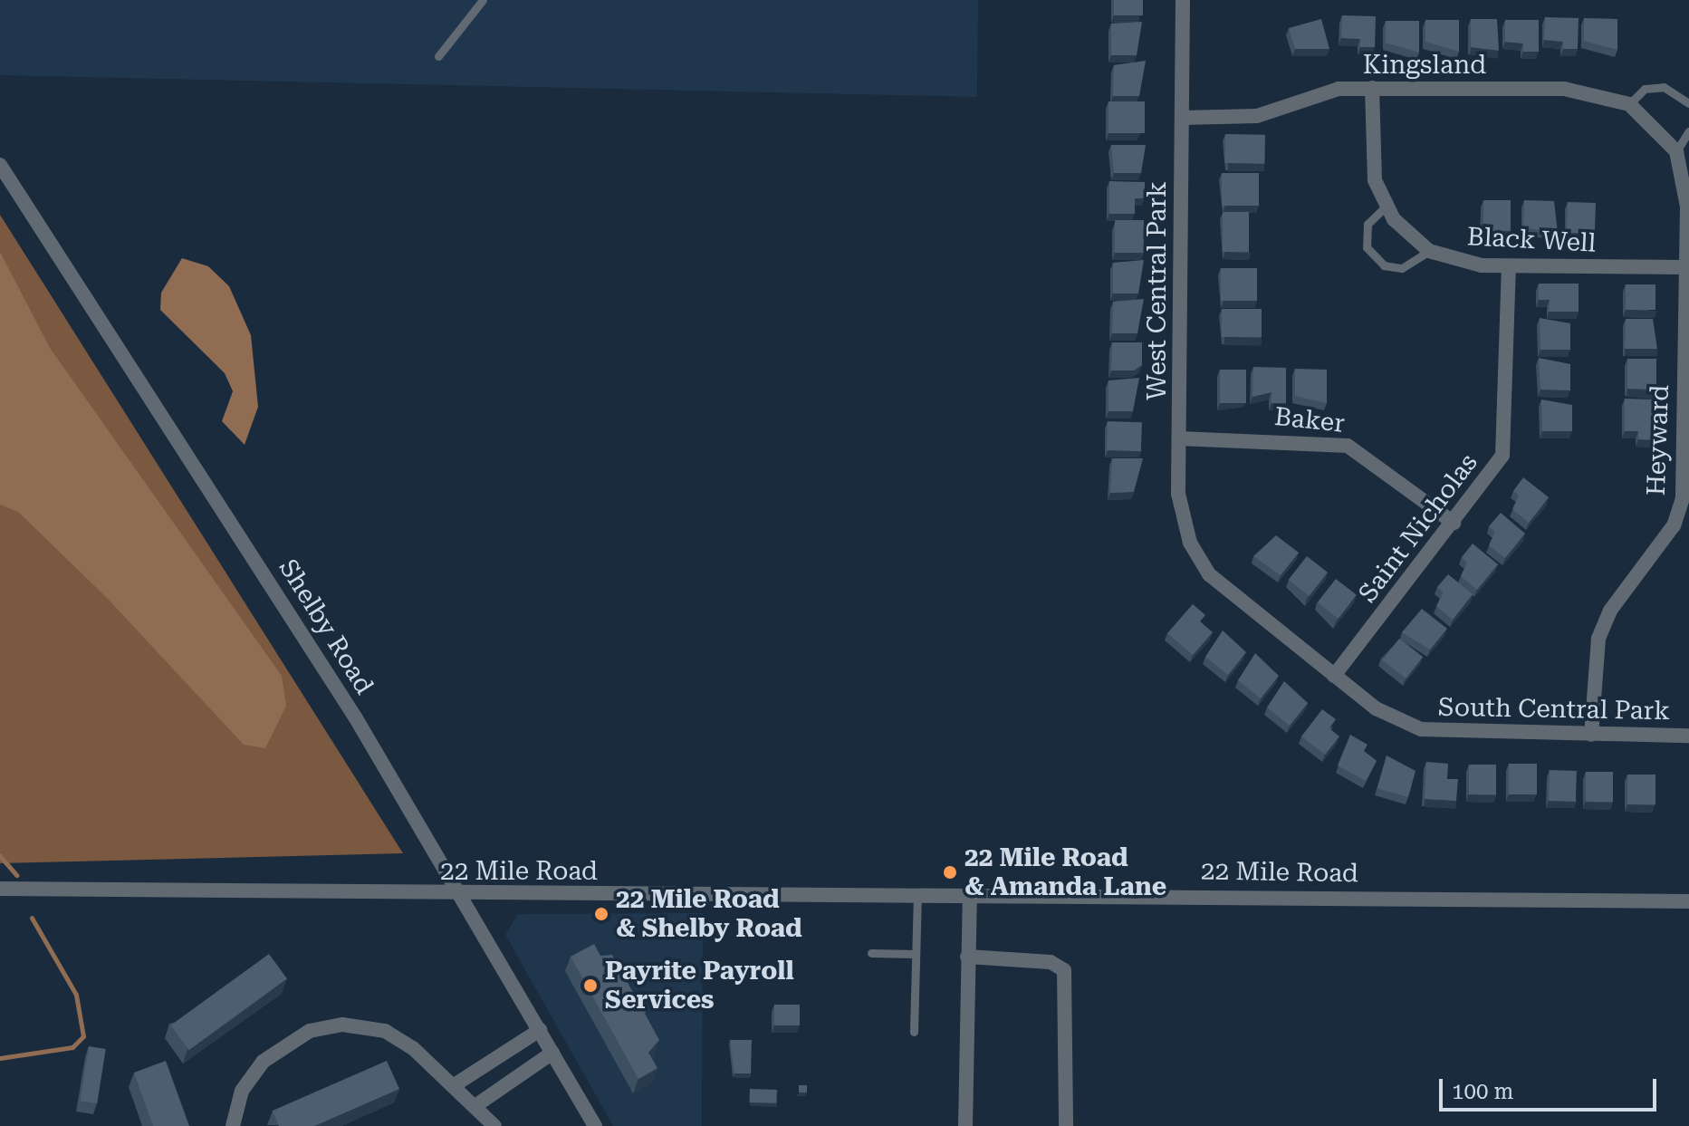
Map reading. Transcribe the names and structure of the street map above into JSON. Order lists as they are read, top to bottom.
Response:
{
  "streets": {
    "street": [
      "Kingsland",
      "Black Well",
      "West Central Park",
      "Baker",
      "Heyward",
      "Saint Nicholas",
      "Shelby Road",
      "South Central Park",
      "22 Mile Road"
    ]
  },
  "crossings": [
    ["Kingsland", "Black Well"],
    ["Kingsland", "West Central Park"],
    ["Kingsland", "Heyward"],
    ["Black Well", "Heyward"],
    ["Black Well", "Saint Nicholas"],
    ["West Central Park", "Baker"],
    ["West Central Park", "South Central Park"],
    ["Baker", "Saint Nicholas"],
    ["Heyward", "South Central Park"],
    ["Saint Nicholas", "South Central Park"],
    ["Shelby Road", "22 Mile Road"]
  ],
  "places": ["22 Mile Road & Amanda Lane", "22 Mile Road & Shelby Road", "Payrite Payroll Services"],
  "scale_bar": "100 m"
}
